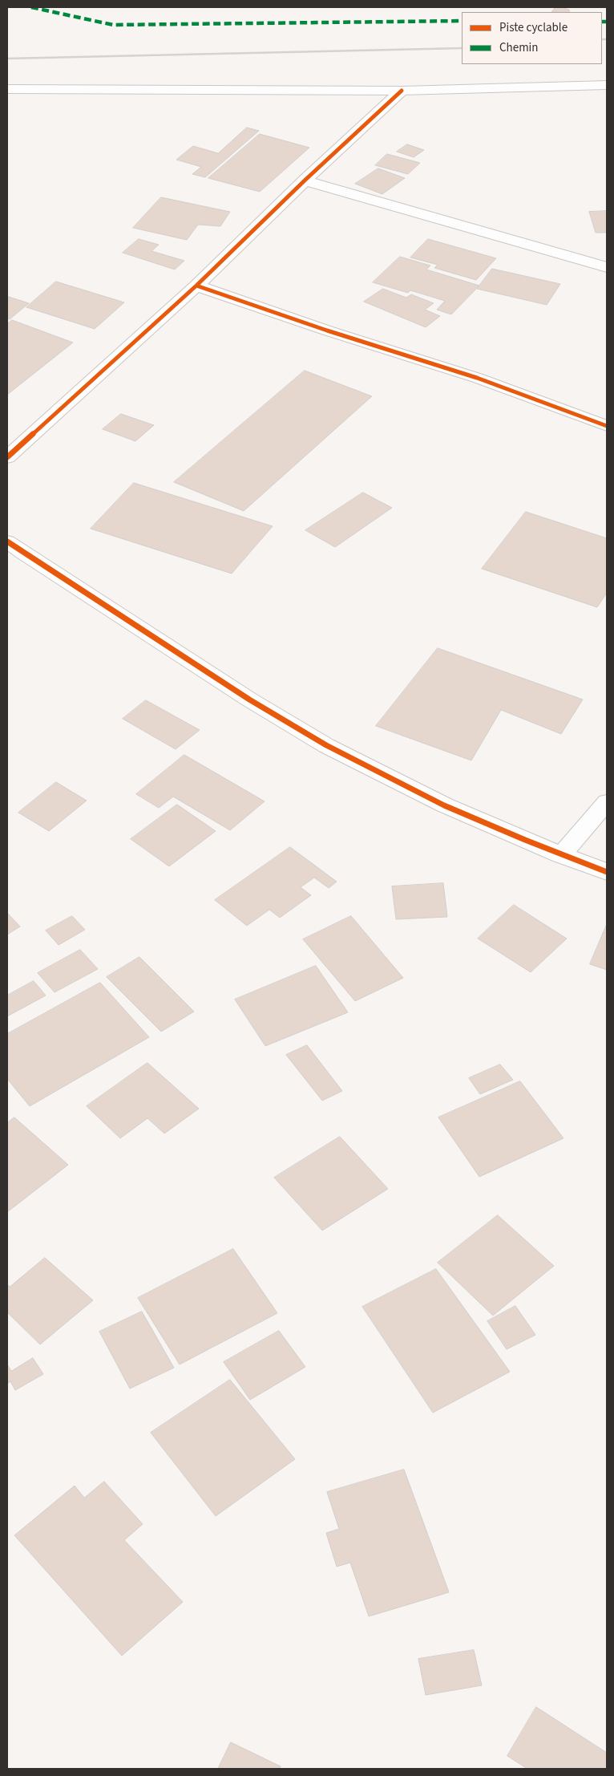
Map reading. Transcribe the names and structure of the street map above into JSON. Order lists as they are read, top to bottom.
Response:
{
  "legend": ["Piste cyclable", "Chemin"]
}
